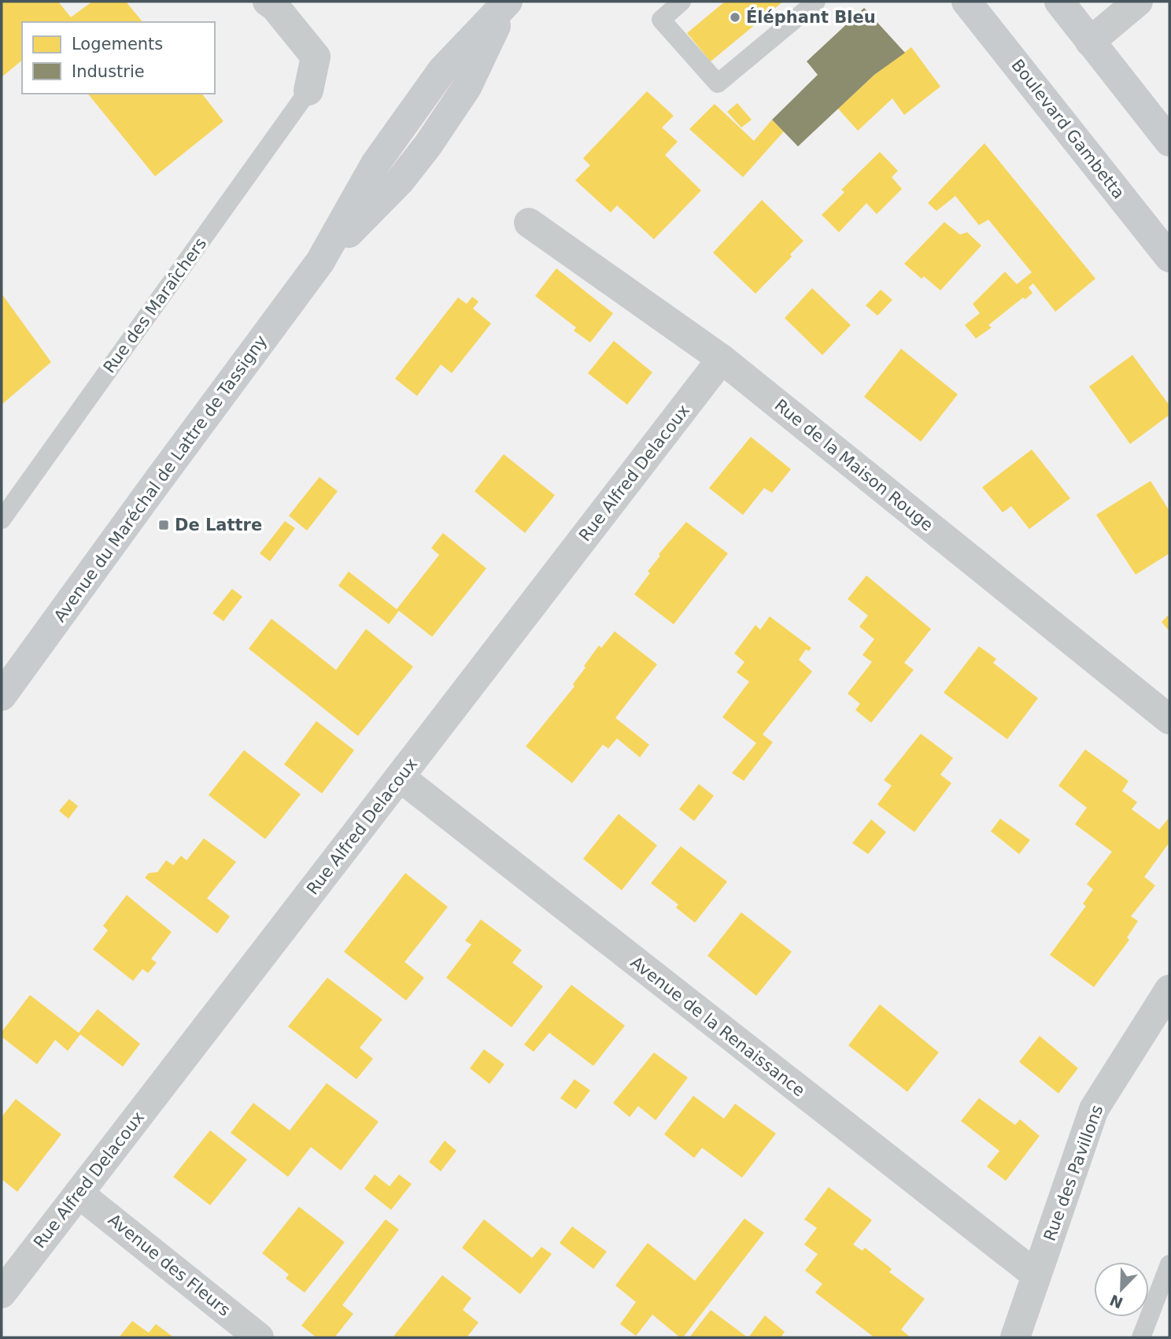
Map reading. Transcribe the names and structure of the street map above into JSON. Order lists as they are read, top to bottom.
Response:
{
  "streets": {
    "street": [
      "Boulevard Gambetta",
      "Rue de la Maison Rouge",
      "Rue Alfred Delacoux",
      "Avenue du Maréchal de Lattre de Tassigny",
      "Avenue de la Renaissance",
      "Rue des Pavillons",
      "Avenue des Fleurs"
    ],
    "lane": ["Rue des Maraîchers"]
  },
  "crossings": [
    ["Rue de la Maison Rouge", "Rue Alfred Delacoux"],
    ["Rue Alfred Delacoux", "Avenue de la Renaissance"],
    ["Rue Alfred Delacoux", "Avenue des Fleurs"],
    ["Avenue de la Renaissance", "Rue des Pavillons"]
  ],
  "places": {
    "other": ["Éléphant Bleu"],
    "transit": ["De Lattre"]
  },
  "legend": ["Logements", "Industrie"],
  "north": "bottom left"
}
